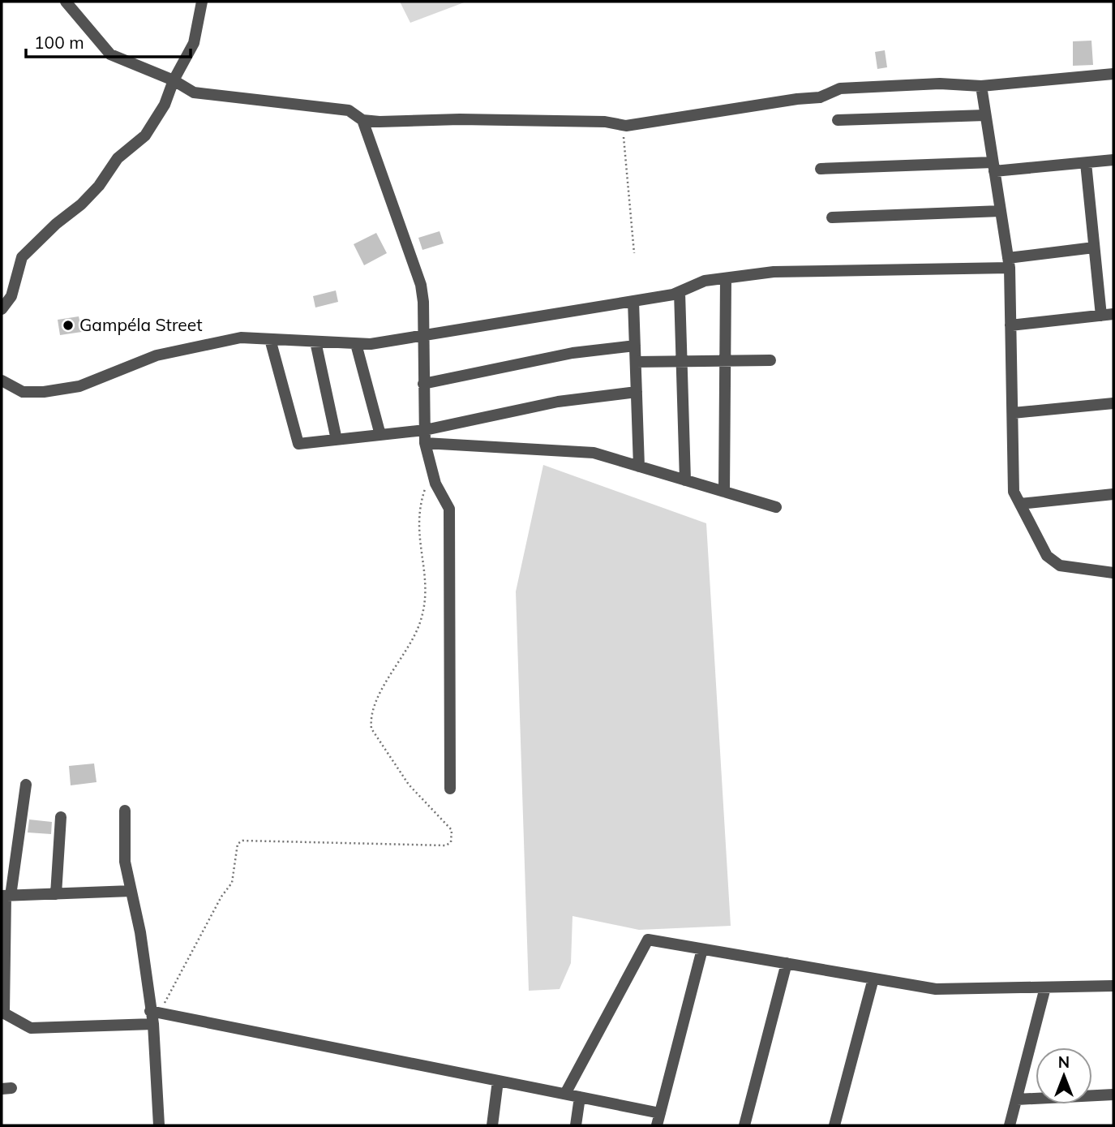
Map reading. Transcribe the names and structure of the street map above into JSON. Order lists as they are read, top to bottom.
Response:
{
  "places": ["Gampéla Street"],
  "scale_bar": "100 m",
  "north": "top"
}
